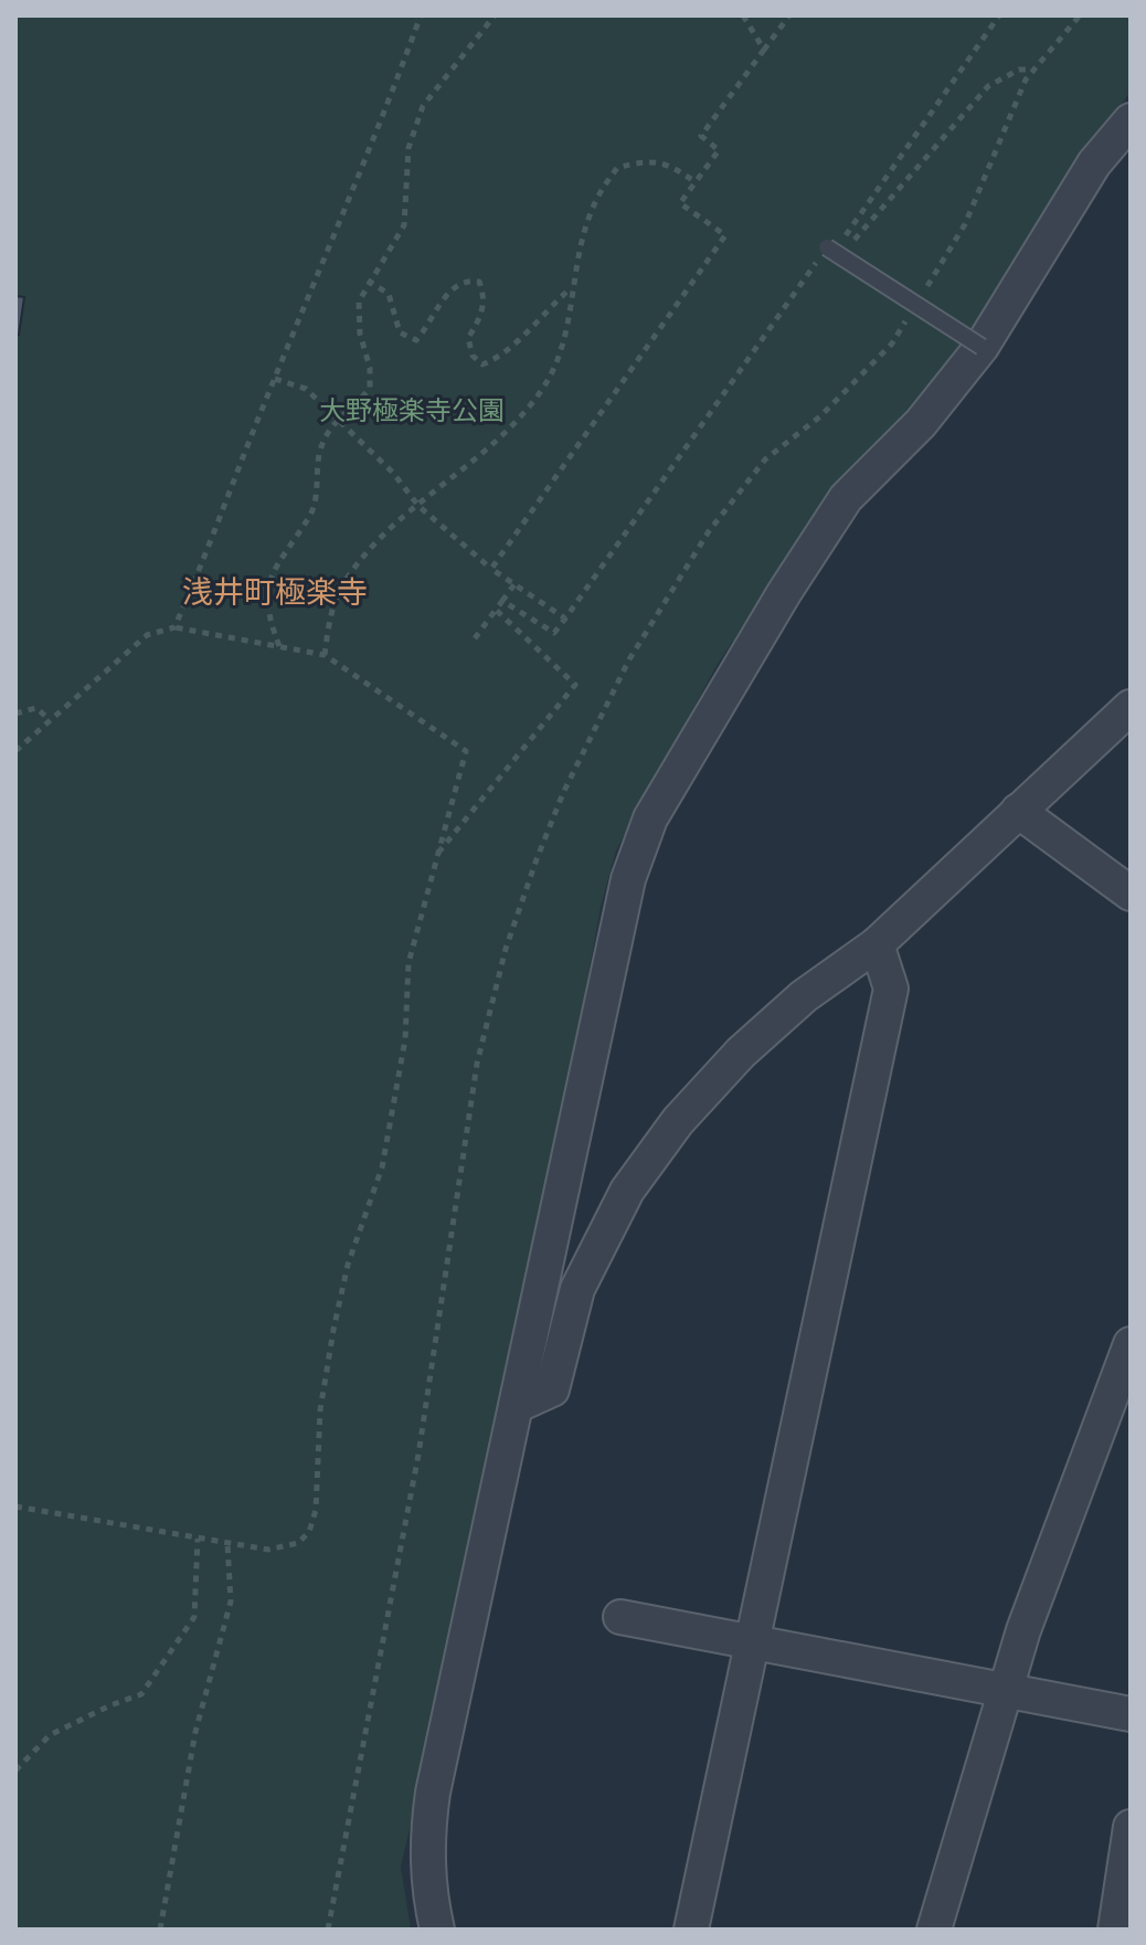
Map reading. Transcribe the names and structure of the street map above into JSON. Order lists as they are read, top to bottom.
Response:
{
  "districts": ["浅井町極楽寺"],
  "parks": ["大野極楽寺公園"]
}
